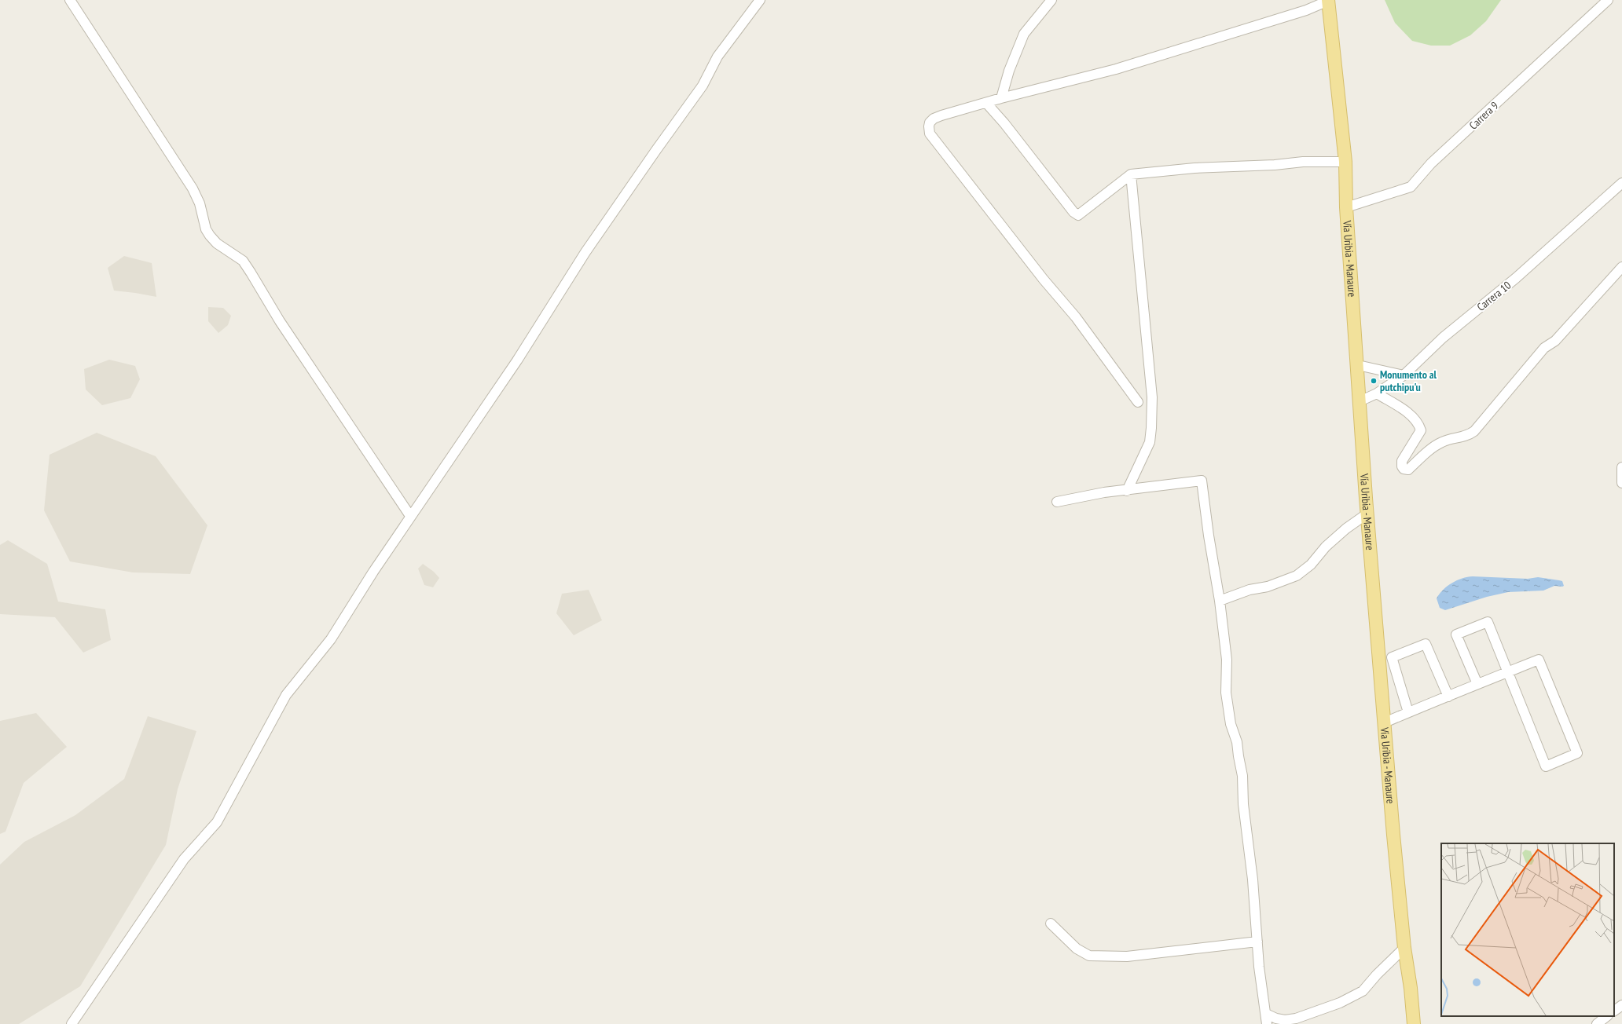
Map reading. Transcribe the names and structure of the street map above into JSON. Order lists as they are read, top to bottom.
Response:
{
  "streets": {
    "main road": ["Vía Uribia - Manaure"],
    "street": ["Carrera 9", "Carrera 10"]
  },
  "crossings": [
    ["Carrera 9", "Vía Uribia - Manaure"],
    ["Vía Uribia - Manaure", "Carrera 10"]
  ],
  "places": ["Monumento al putchipu'u"]
}
